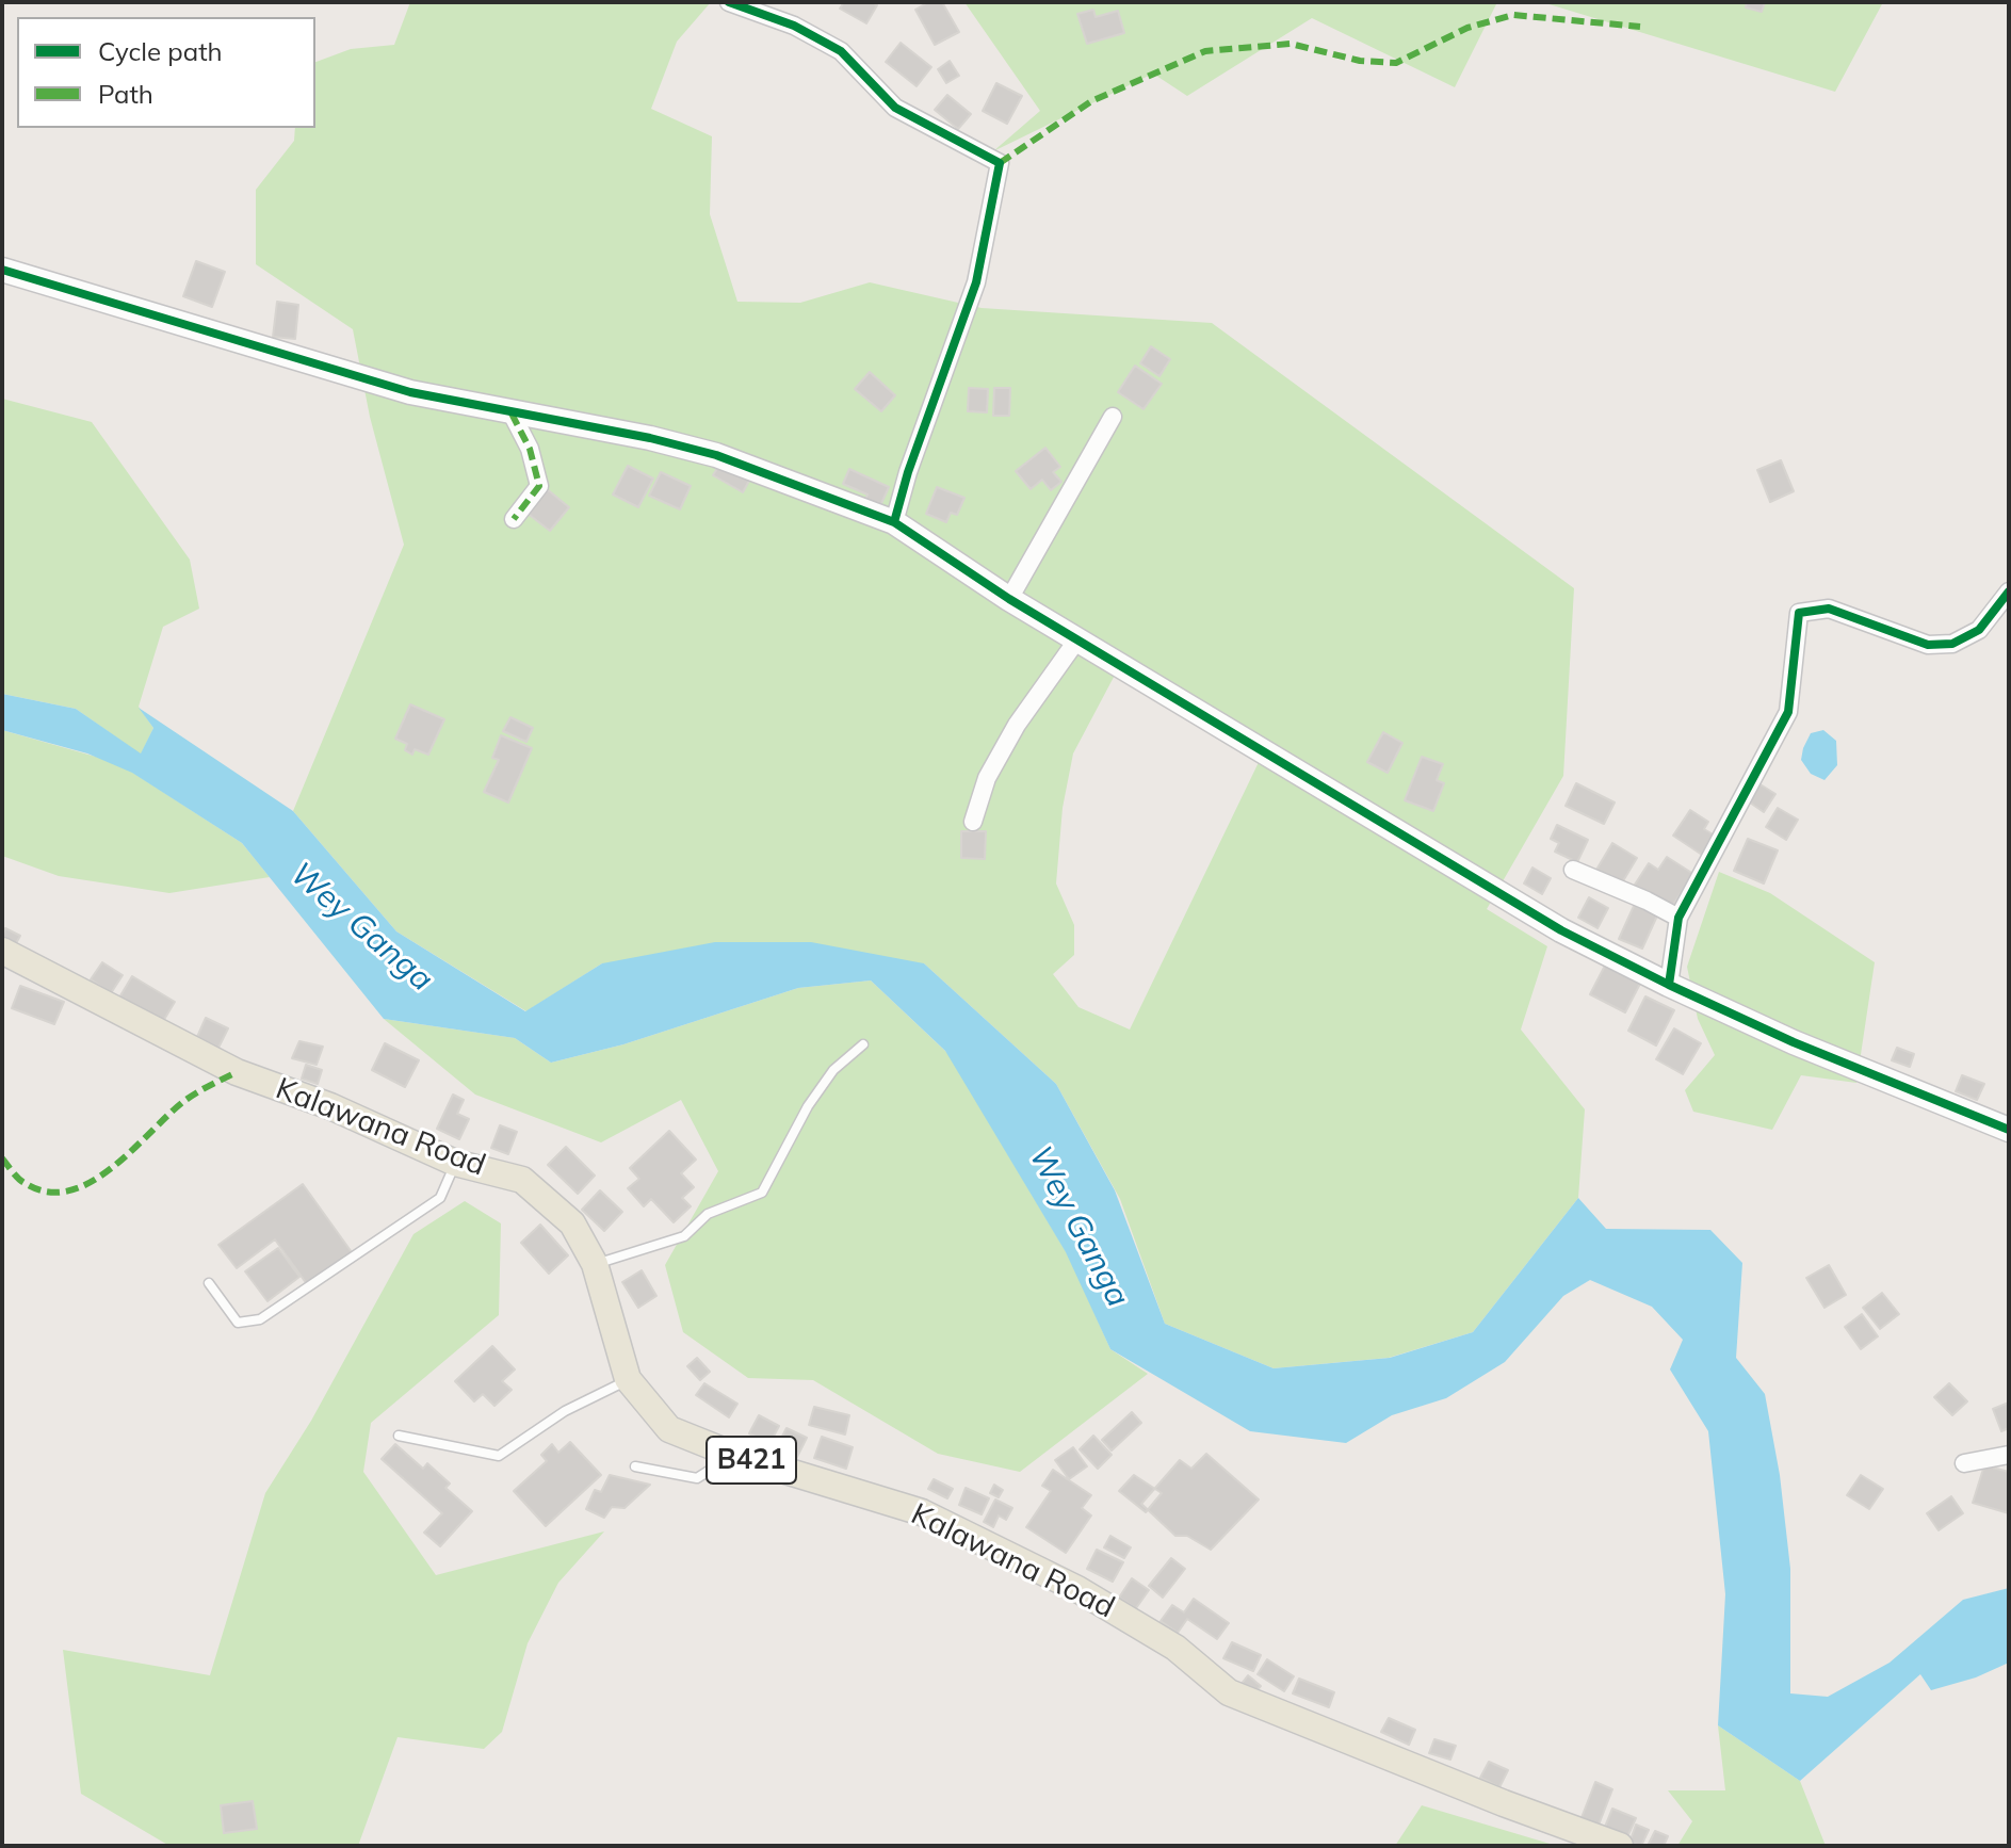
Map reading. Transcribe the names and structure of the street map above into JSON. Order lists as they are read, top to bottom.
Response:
{
  "streets": {
    "main road": ["Kalawana Road", "B421"]
  },
  "water": ["Wey Ganga"],
  "legend": ["Cycle path", "Path"]
}
